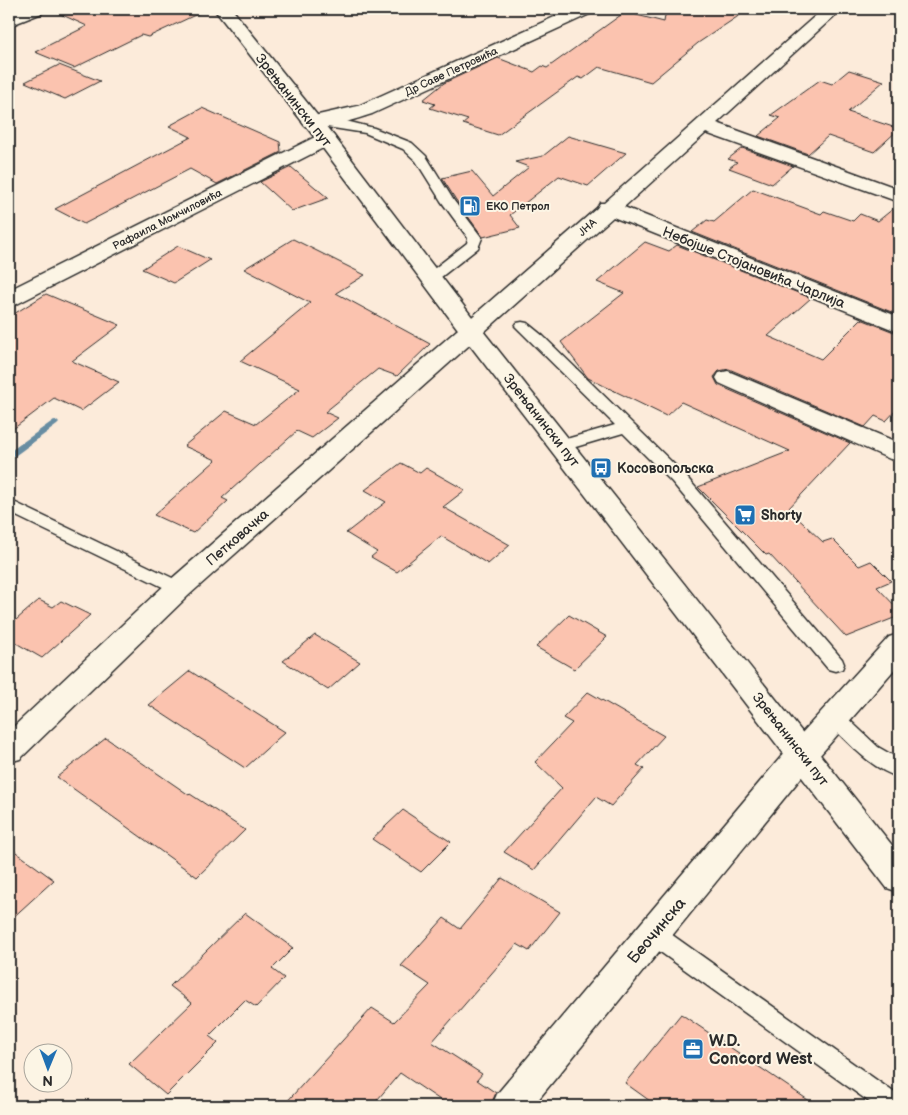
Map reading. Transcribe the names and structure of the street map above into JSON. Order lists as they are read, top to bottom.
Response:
{
  "streets": {
    "street": [
      "Др Саве Петровића",
      "Зрењанински пут",
      "Рафаила Момчиловића",
      "ЈНА",
      "Небојше Стојановића Чарлија",
      "Петковачка",
      "Беочинска"
    ]
  },
  "crossings": [
    ["Др Саве Петровића", "Зрењанински пут"],
    ["Зрењанински пут", "Рафаила Момчиловића"],
    ["Зрењанински пут", "ЈНА"],
    ["Зрењанински пут", "Петковачка"],
    ["Зрењанински пут", "Беочинска"],
    ["ЈНА", "Небојше Стојановића Чарлија"],
    ["ЈНА", "Петковачка"]
  ],
  "places": {
    "fuel station": ["ЕКО Петрол"],
    "bus stop": ["Косовопољска"],
    "supermarket": ["Shorty"],
    "office": ["W.D. Concord West"]
  },
  "north": "bottom"
}
